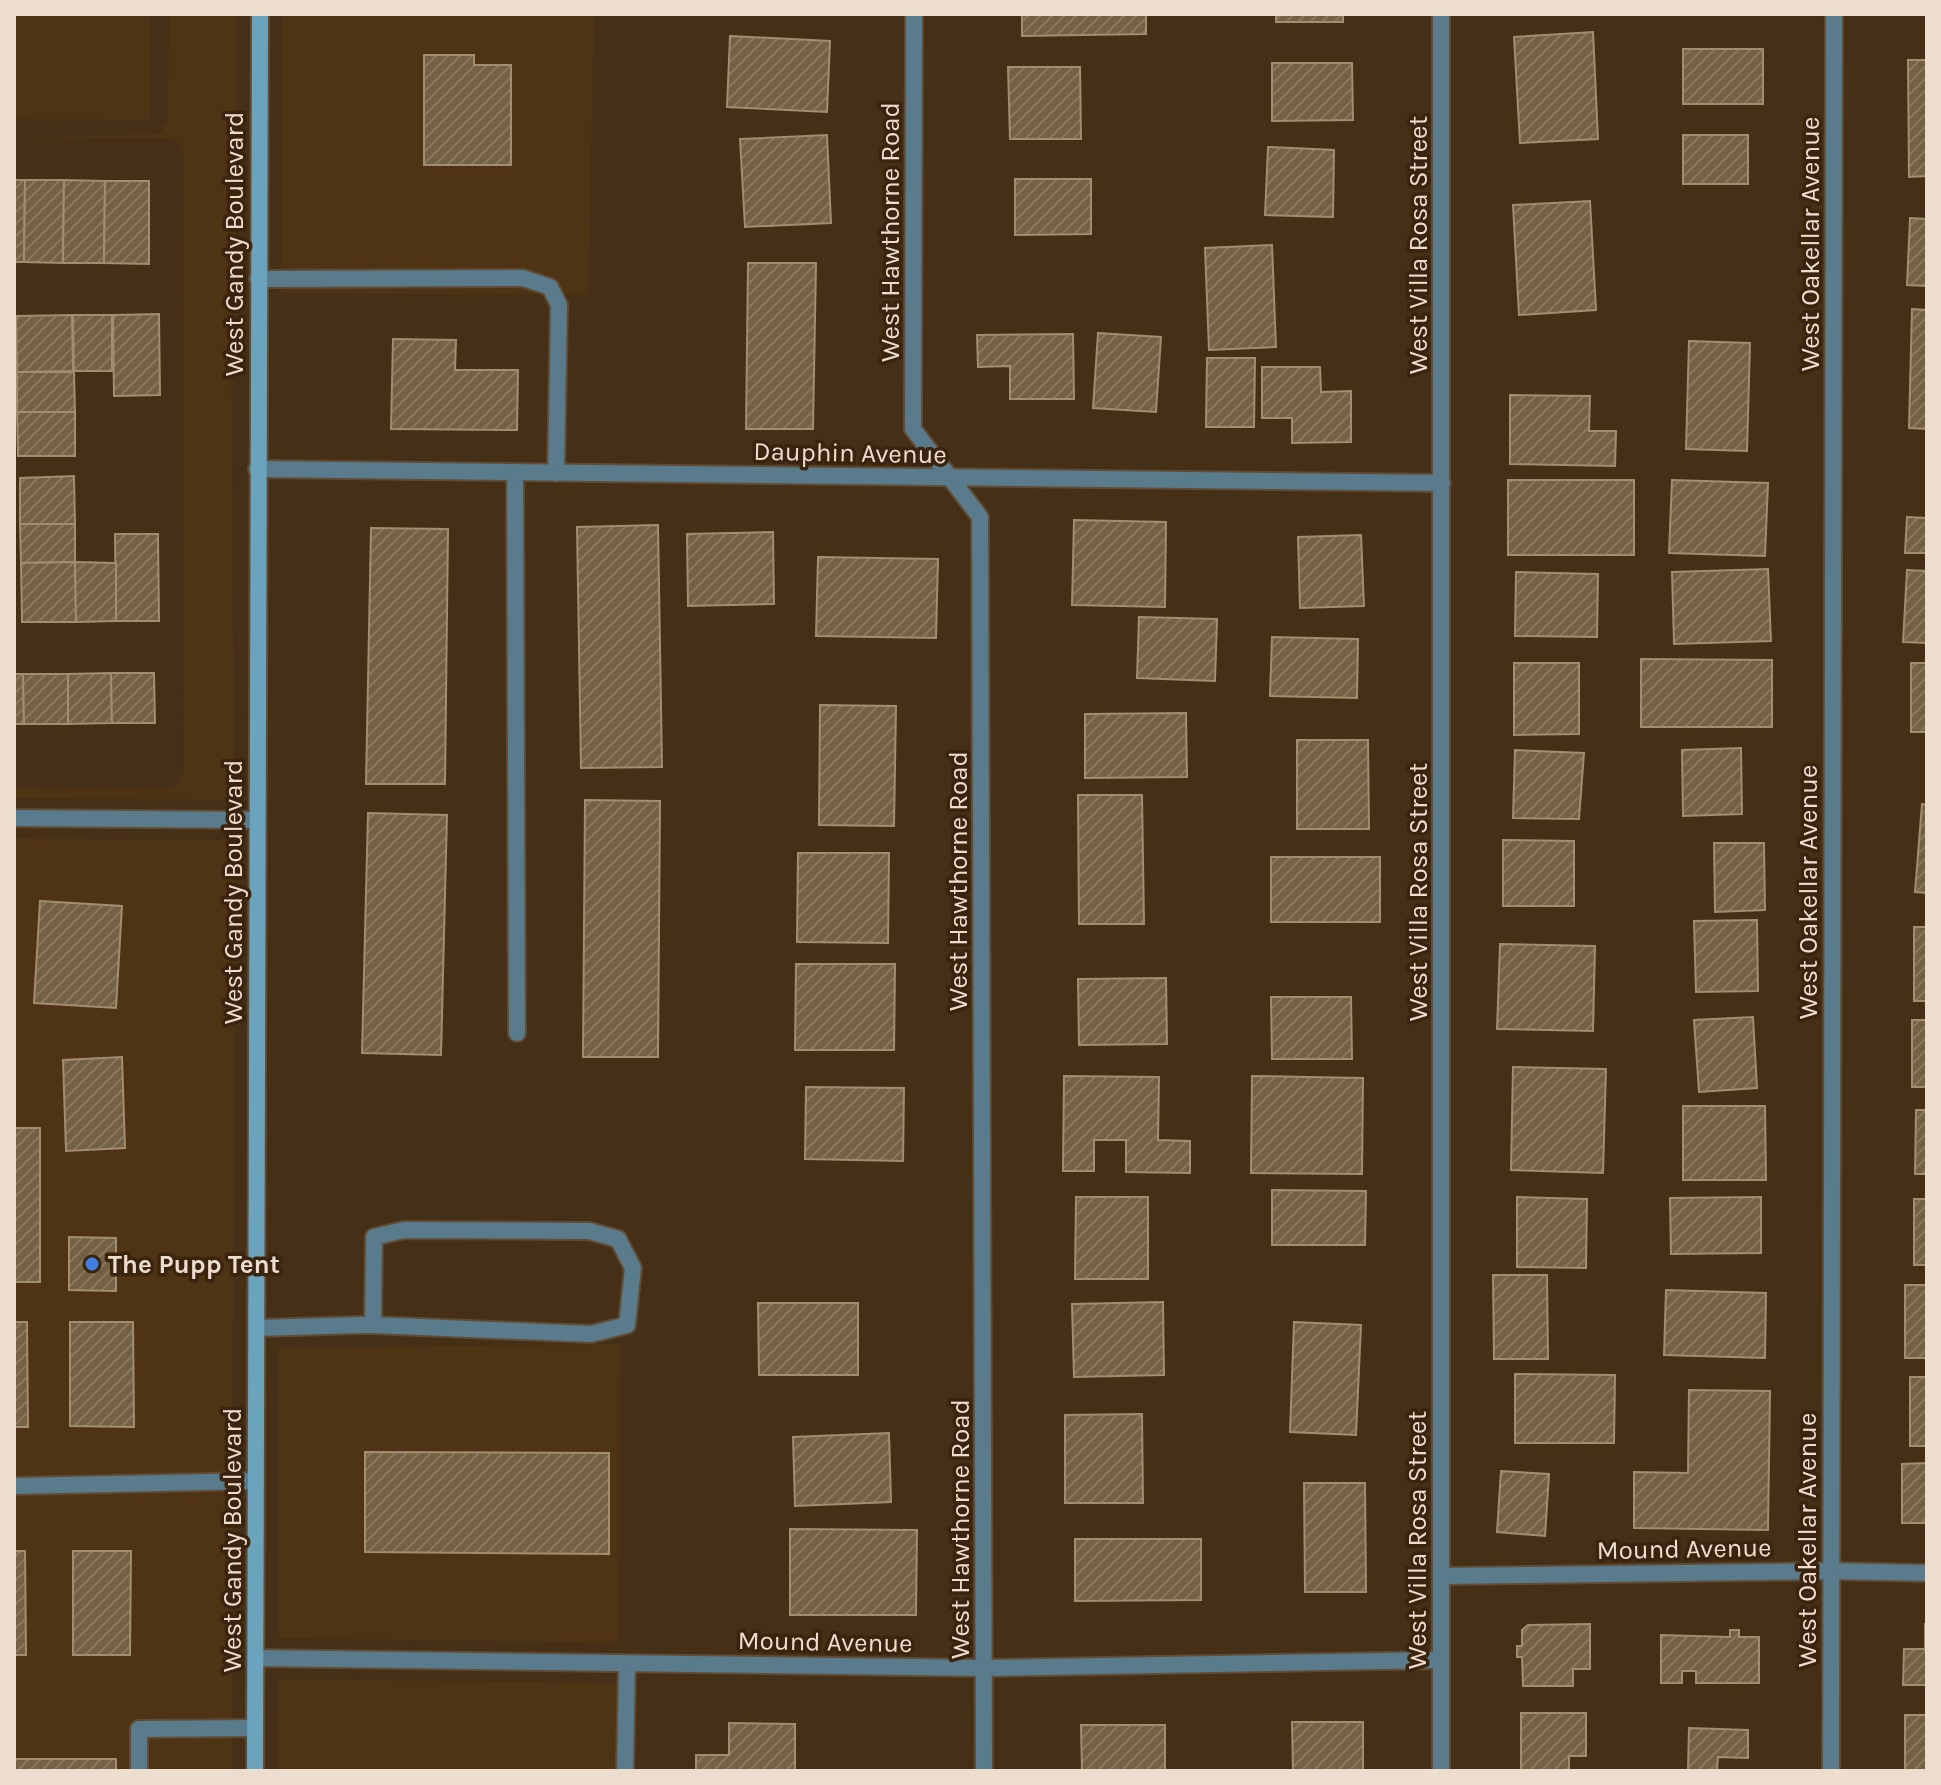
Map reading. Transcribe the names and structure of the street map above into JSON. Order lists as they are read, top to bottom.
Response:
{
  "streets": {
    "main road": ["West Gandy Boulevard"],
    "street": [
      "West Hawthorne Road",
      "West Oakellar Avenue",
      "West Villa Rosa Street",
      "Dauphin Avenue",
      "Mound Avenue"
    ]
  },
  "crossings": [
    ["West Hawthorne Road", "Dauphin Avenue"],
    ["West Hawthorne Road", "Mound Avenue"],
    ["West Gandy Boulevard", "Dauphin Avenue"],
    ["West Gandy Boulevard", "Mound Avenue"],
    ["West Oakellar Avenue", "Mound Avenue"],
    ["West Villa Rosa Street", "Dauphin Avenue"],
    ["West Villa Rosa Street", "Mound Avenue"]
  ],
  "places": ["The Pupp Tent"]
}
